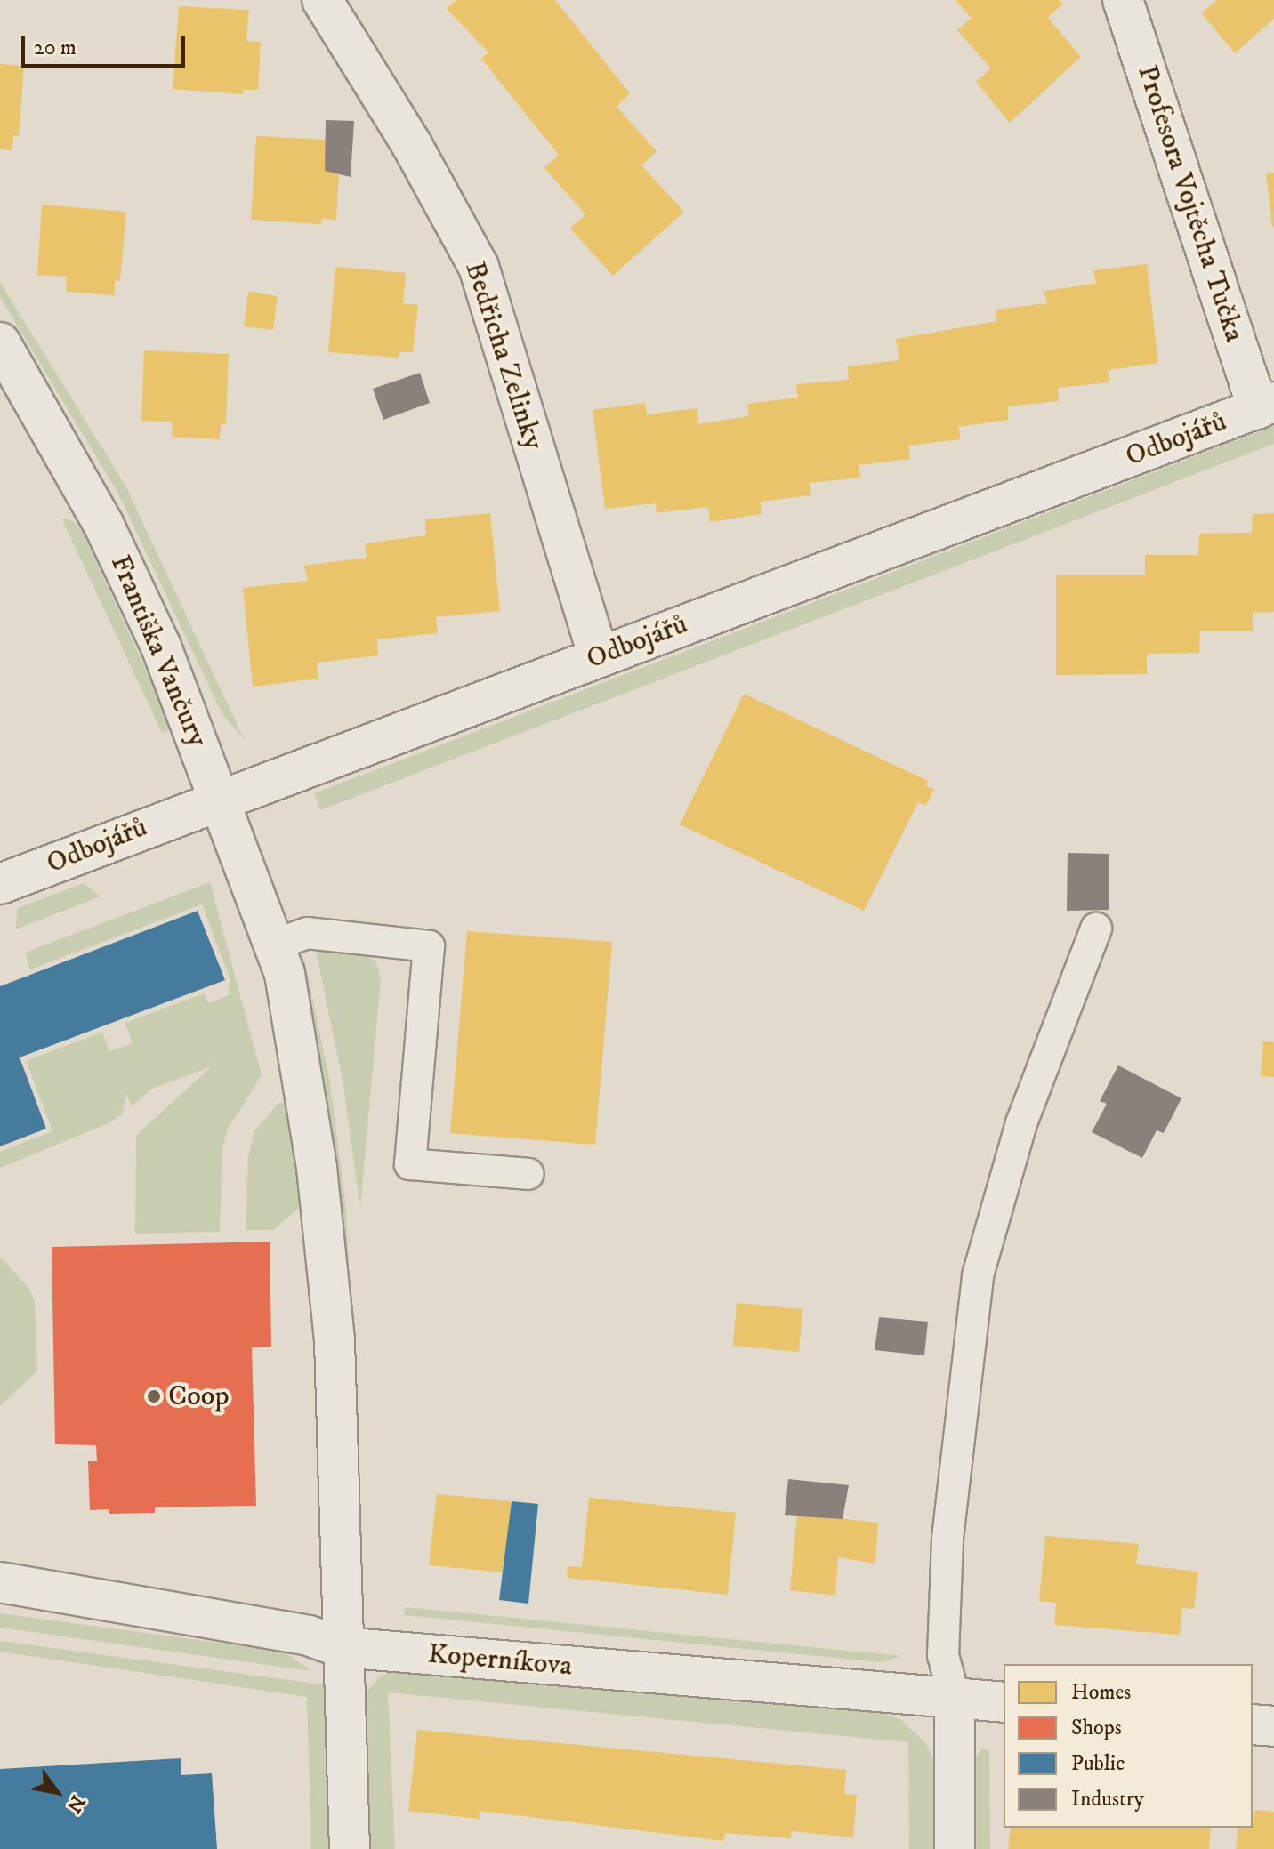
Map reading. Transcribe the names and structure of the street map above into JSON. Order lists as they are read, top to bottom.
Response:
{
  "streets": {
    "street": [
      "Profesora Vojtěcha Tučka",
      "Bedřicha Zelinky",
      "Odbojářů",
      "Františka Vančury",
      "Koperníkova"
    ]
  },
  "crossings": [
    ["Profesora Vojtěcha Tučka", "Odbojářů"],
    ["Bedřicha Zelinky", "Odbojářů"],
    ["Odbojářů", "Františka Vančury"],
    ["Františka Vančury", "Koperníkova"]
  ],
  "places": ["Coop"],
  "legend": [
    "Homes",
    "Shops",
    "Public",
    "Industry"
  ],
  "scale_bar": "20 m",
  "north": "bottom right"
}
